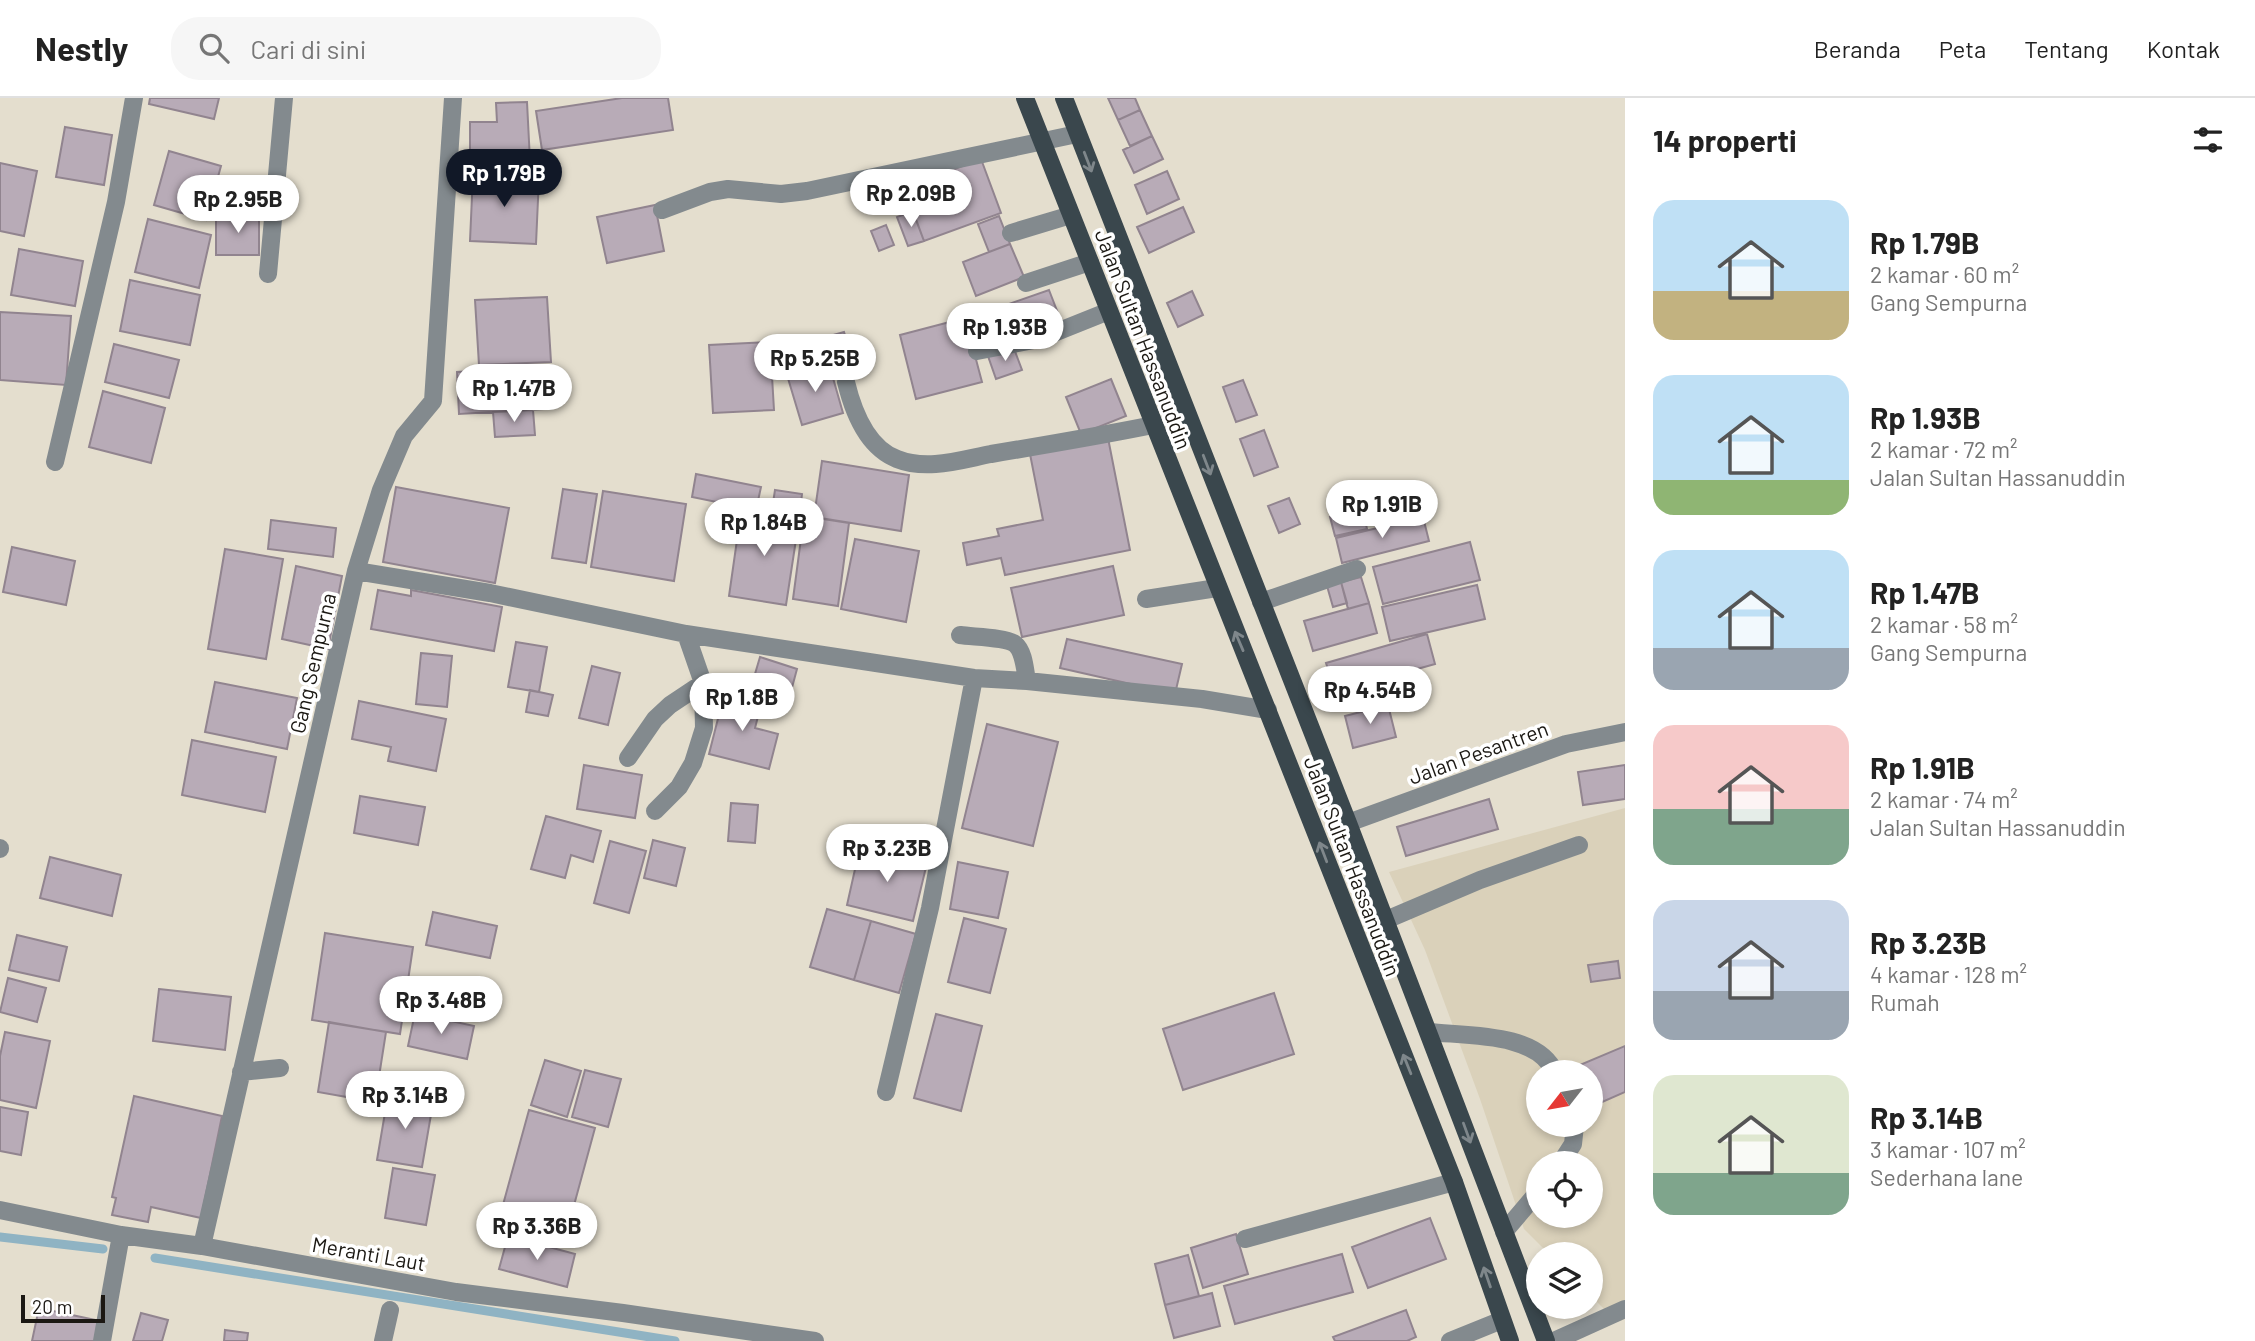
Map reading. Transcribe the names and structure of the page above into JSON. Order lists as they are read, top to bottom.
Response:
{
  "streets": {
    "main road": ["Jalan Sultan Hassanuddin"],
    "street": ["Gang Sempurna", "Jalan Pesantren", "Meranti Laut"]
  },
  "crossings": [
    ["Jalan Sultan Hassanuddin", "Jalan Pesantren"],
    ["Gang Sempurna", "Meranti Laut"]
  ],
  "scale_bar": "20 m",
  "north": "bottom left",
  "page": {
    "header": "Nestly",
    "search": "Cari di sini",
    "nav": [
      "Beranda",
      "Peta",
      "Tentang",
      "Kontak"
    ],
    "heading": "14 properti",
    "price": [
      "Rp 1.79B",
      "Rp 2.09B",
      "Rp 2.95B",
      "Rp 1.93B",
      "Rp 5.25B",
      "Rp 1.47B",
      "Rp 1.91B",
      "Rp 1.84B",
      "Rp 4.54B",
      "Rp 1.8B",
      "Rp 3.23B",
      "Rp 3.48B",
      "Rp 3.14B",
      "Rp 3.36B"
    ],
    "list": [
      {
        "name": "Rp 1.79B",
        "note": "2 kamar · 60 m² · Gang Sempurna"
      },
      {
        "name": "Rp 1.93B",
        "note": "2 kamar · 72 m² · Jalan Sultan Hassanuddin"
      },
      {
        "name": "Rp 1.47B",
        "note": "2 kamar · 58 m² · Gang Sempurna"
      },
      {
        "name": "Rp 1.91B",
        "note": "2 kamar · 74 m² · Jalan Sultan Hassanuddin"
      },
      {
        "name": "Rp 3.23B",
        "note": "4 kamar · 128 m² · Rumah"
      },
      {
        "name": "Rp 3.14B",
        "note": "3 kamar · 107 m² · Sederhana lane"
      }
    ],
    "scale": "20 m"
  }
}
